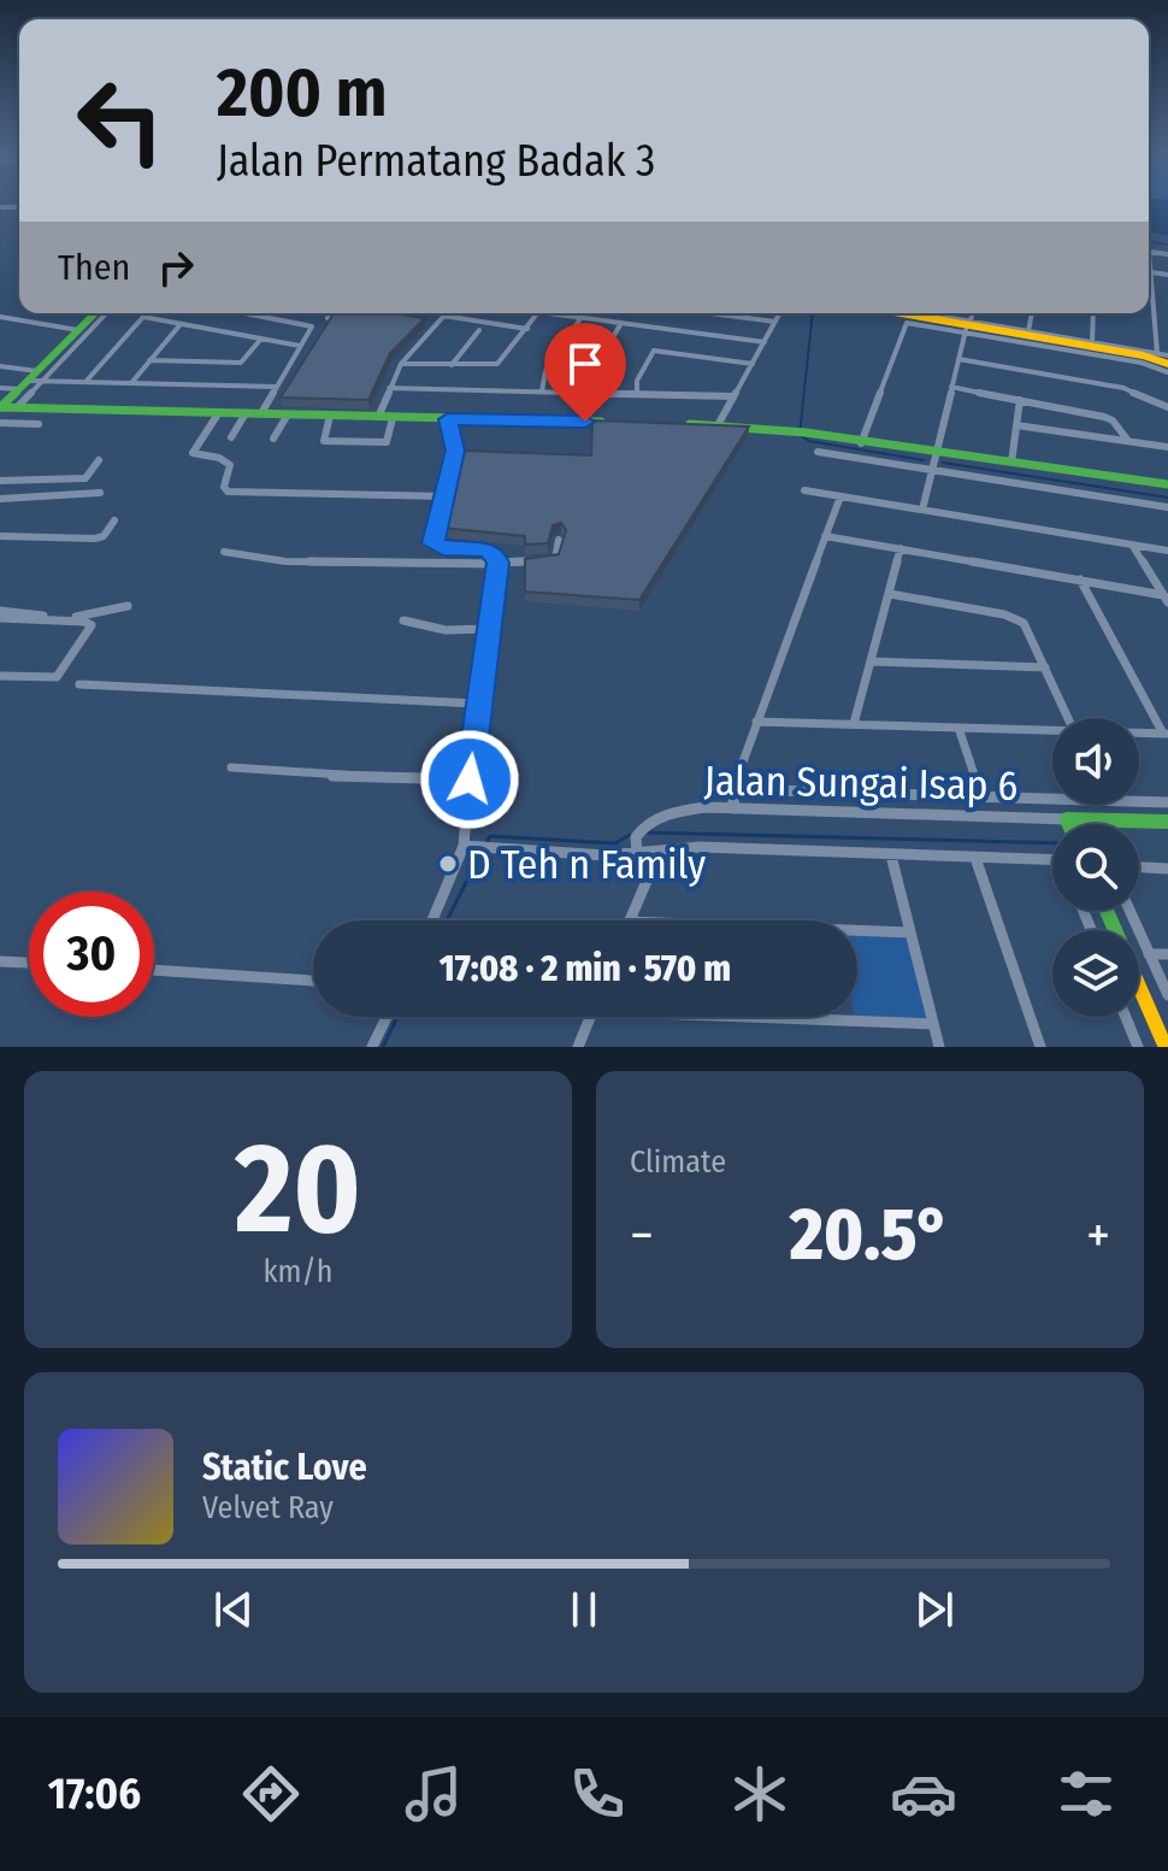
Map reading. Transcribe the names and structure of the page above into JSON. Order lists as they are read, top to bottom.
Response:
{
  "streets": {
    "main road": ["Jalan Sungai Isap 6"]
  },
  "places": ["D Teh n Family"],
  "page": {
    "turn": ["200 m", "Jalan Permatang Badak 3"],
    "then": "Then",
    "limit": "30",
    "trip": "17:08 · 2 min · 570 m",
    "tile": [
      ["20", "km/h"],
      "Climate"
    ],
    "heat": ["−", "20.5°", "+"],
    "song": ["Static Love", "Velvet Ray"],
    "tabs": "17:06"
  }
}
